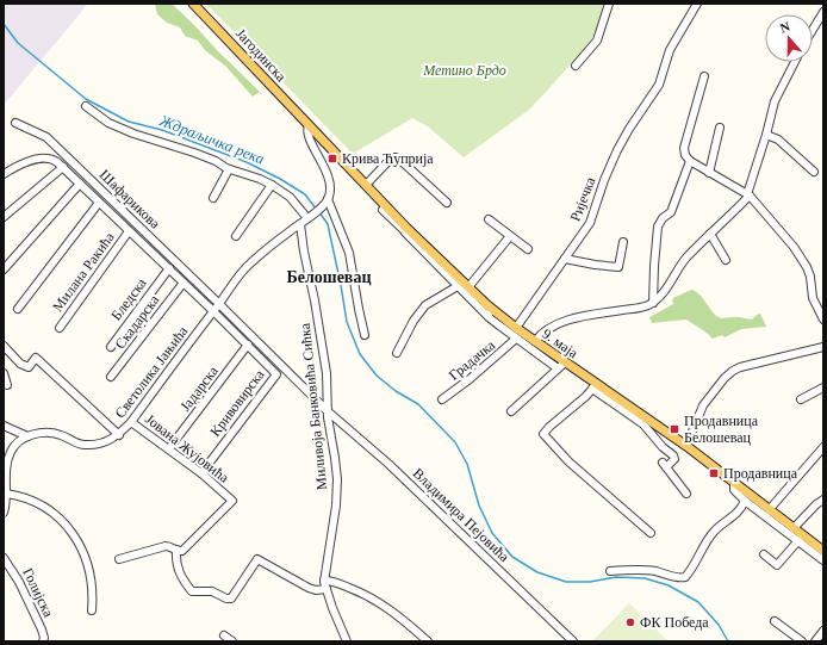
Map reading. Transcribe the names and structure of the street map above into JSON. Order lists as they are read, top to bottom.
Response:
{
  "streets": {
    "main road": ["Јагодинска", "9. маја"],
    "street": [
      "Шафарикова",
      "Ријечка",
      "Милана Ракића",
      "Бледска",
      "Скадарска",
      "Градачка",
      "Светолика Јањића",
      "Јадарска",
      "Кривовирска",
      "Миливоја Банковића Сићка",
      "Јована Жујовића",
      "Владимира Пејовића",
      "Голијска"
    ]
  },
  "crossings": [
    ["Јагодинска", "9. маја"],
    ["Шафарикова", "Светолика Јањића"],
    ["Шафарикова", "Миливоја Банковића Сићка"],
    ["Шафарикова", "Владимира Пејовића"],
    ["Ријечка", "9. маја"],
    ["Милана Ракића", "Кривовирска"],
    ["Бледска", "Кривовирска"],
    ["Скадарска", "Кривовирска"],
    ["Светолика Јањића", "Кривовирска"],
    ["Светолика Јањића", "Миливоја Банковића Сићка"],
    ["Светолика Јањића", "Јована Жујовића"],
    ["Јадарска", "Кривовирска"],
    ["Јадарска", "Јована Жујовића"],
    ["Кривовирска", "Јована Жујовића"],
    ["Миливоја Банковића Сићка", "Владимира Пејовића"]
  ],
  "districts": ["Белошевац"],
  "water": ["Ждраљичка река"],
  "parks": ["Метино Брдо"],
  "places": {
    "transit": ["Крива Ћуприја", "Продавница Белошевац", "Продавница"],
    "other": ["ФК Победа"]
  },
  "north": "top"
}
